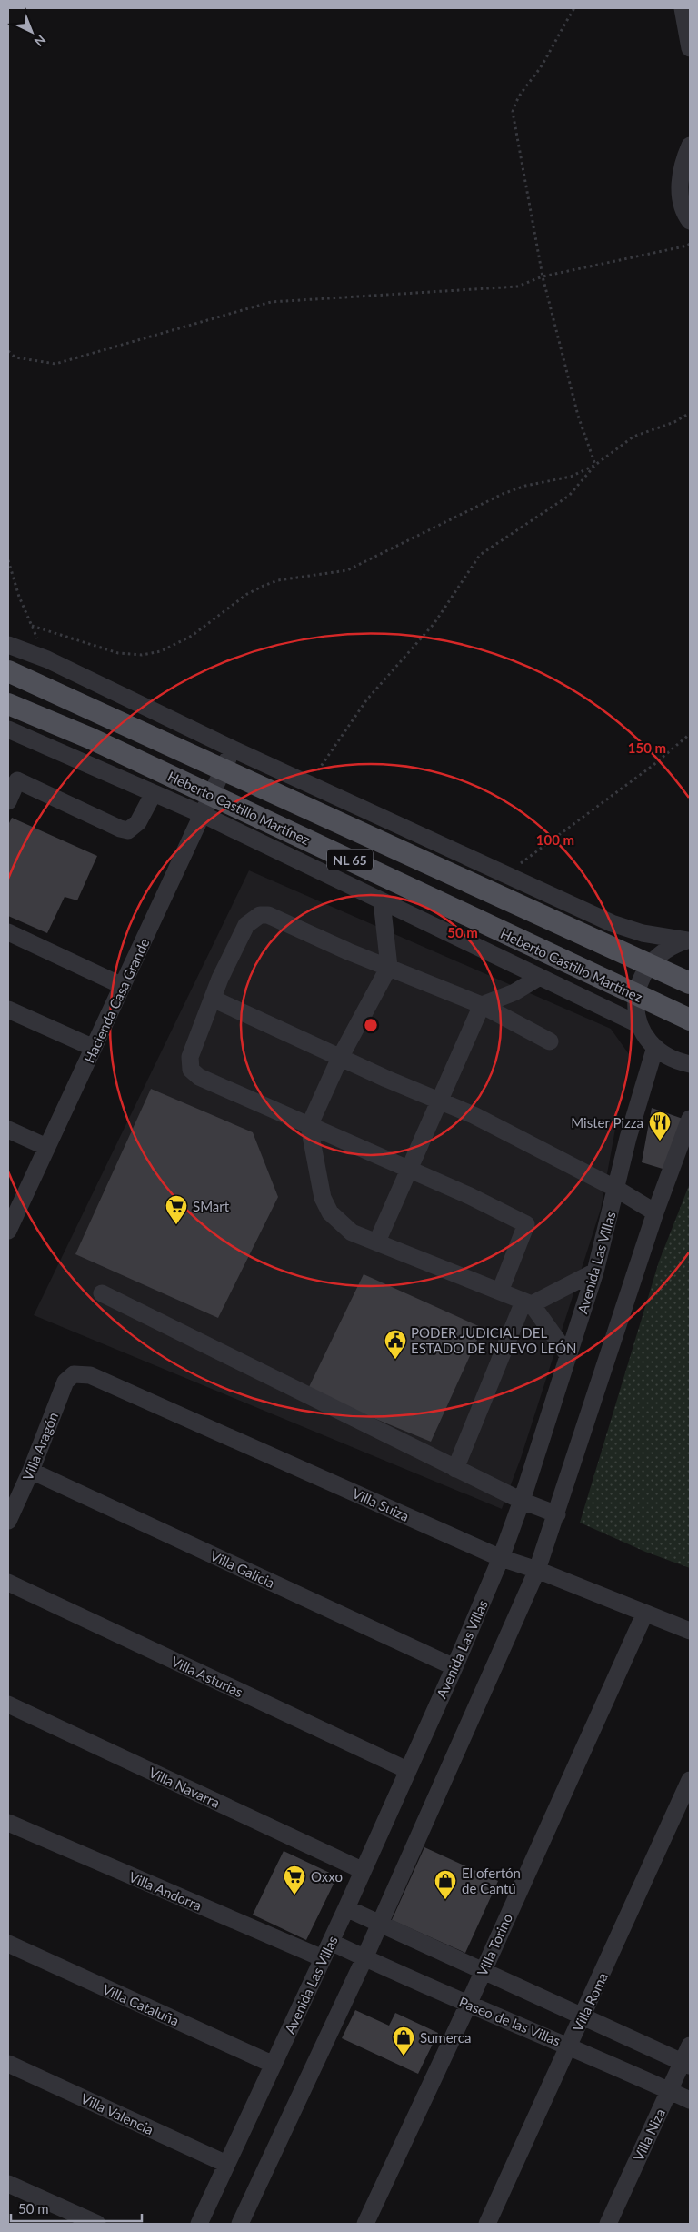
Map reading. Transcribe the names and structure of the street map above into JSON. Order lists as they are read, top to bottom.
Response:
{
  "streets": {
    "main road": ["Heberto Castillo Martínez", "NL 65"],
    "street": [
      "Hacienda Casa Grande",
      "Avenida Las Villas",
      "Villa Aragón",
      "Villa Suiza",
      "Villa Galicia",
      "Villa Asturias",
      "Villa Navarra",
      "Villa Andorra",
      "Villa Torino",
      "Villa Roma",
      "Villa Cataluña",
      "Paseo de las Villas",
      "Villa Valencia",
      "Villa Niza"
    ]
  },
  "crossings": [
    ["Heberto Castillo Martínez", "Hacienda Casa Grande"],
    ["Avenida Las Villas", "Villa Suiza"],
    ["Avenida Las Villas", "Villa Galicia"],
    ["Avenida Las Villas", "Villa Asturias"],
    ["Avenida Las Villas", "Villa Navarra"],
    ["Avenida Las Villas", "Villa Andorra"],
    ["Avenida Las Villas", "Villa Cataluña"],
    ["Avenida Las Villas", "Paseo de las Villas"],
    ["Avenida Las Villas", "Villa Valencia"],
    ["Villa Aragón", "Villa Suiza"],
    ["Villa Aragón", "Villa Galicia"],
    ["Villa Suiza", "Villa Torino"],
    ["Villa Torino", "Paseo de las Villas"],
    ["Villa Roma", "Paseo de las Villas"],
    ["Paseo de las Villas", "Villa Niza"]
  ],
  "places": {
    "restaurant": ["Mister Pizza"],
    "supermarket": ["SMart", "Oxxo"],
    "public building": ["PODER JUDICIAL DEL ESTADO DE NUEVO LEÓN"],
    "shop": ["El ofertón de Cantú", "Sumerca"]
  },
  "scale_bar": "50 m",
  "north": "bottom right",
  "rings": ["150 m", "100 m", "50 m"]
}
